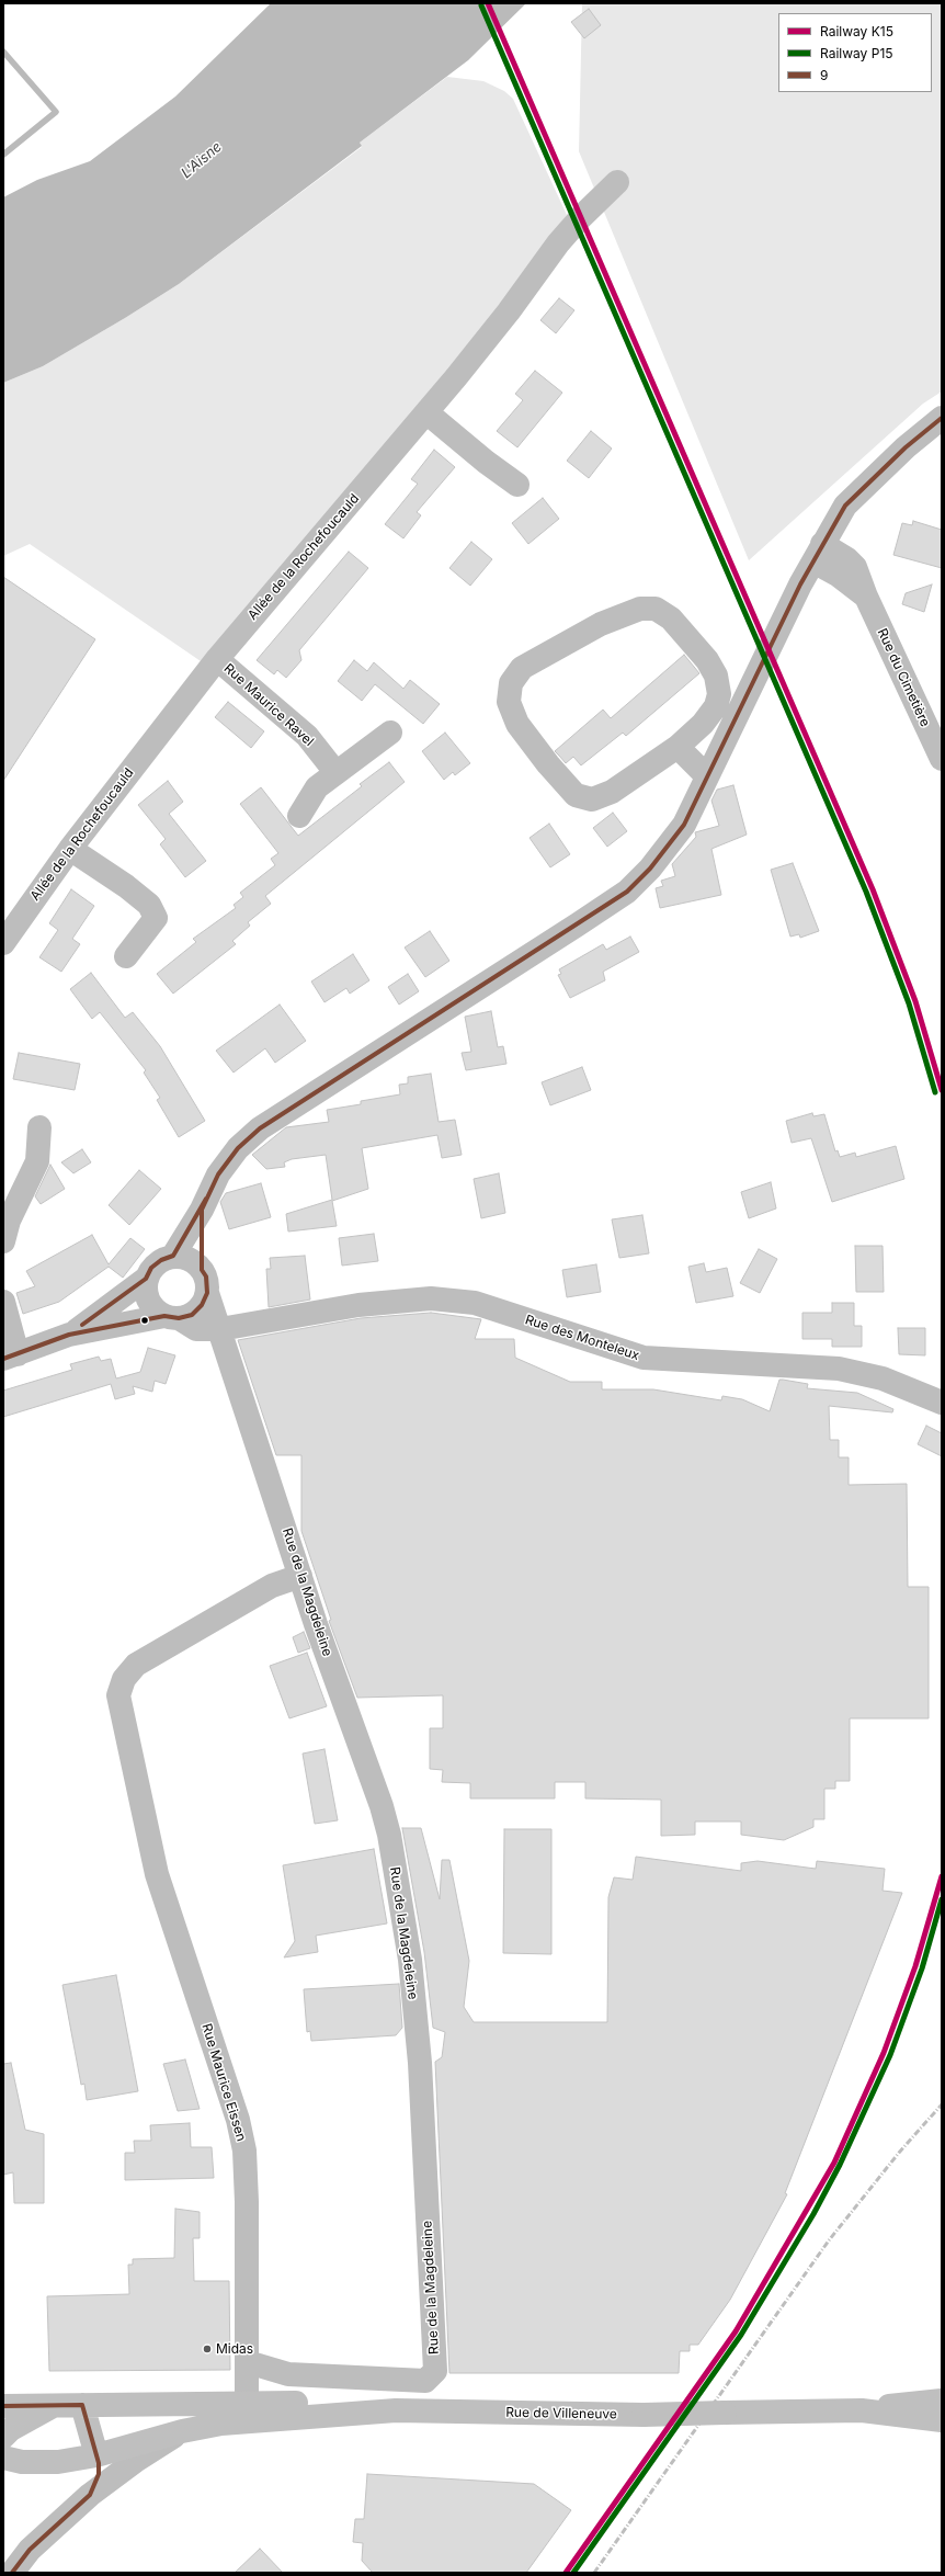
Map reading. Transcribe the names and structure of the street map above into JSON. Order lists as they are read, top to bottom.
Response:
{
  "streets": {
    "main road": ["Rue de Villeneuve"],
    "street": [
      "Allée de la Rochefoucauld",
      "Rue du Cimetière",
      "Rue Maurice Ravel",
      "Rue des Monteleux",
      "Rue de la Magdeleine",
      "Rue Maurice Eissen"
    ]
  },
  "crossings": [
    ["Allée de la Rochefoucauld", "Rue Maurice Ravel"],
    ["Rue des Monteleux", "Rue de la Magdeleine"],
    ["Rue de la Magdeleine", "Rue Maurice Eissen"]
  ],
  "water": ["L'Aisne"],
  "places": ["Midas"],
  "lines": ["rail line K15", "rail line P15", "transit line 9"],
  "legend": ["Railway K15", "Railway P15", "9"]
}
